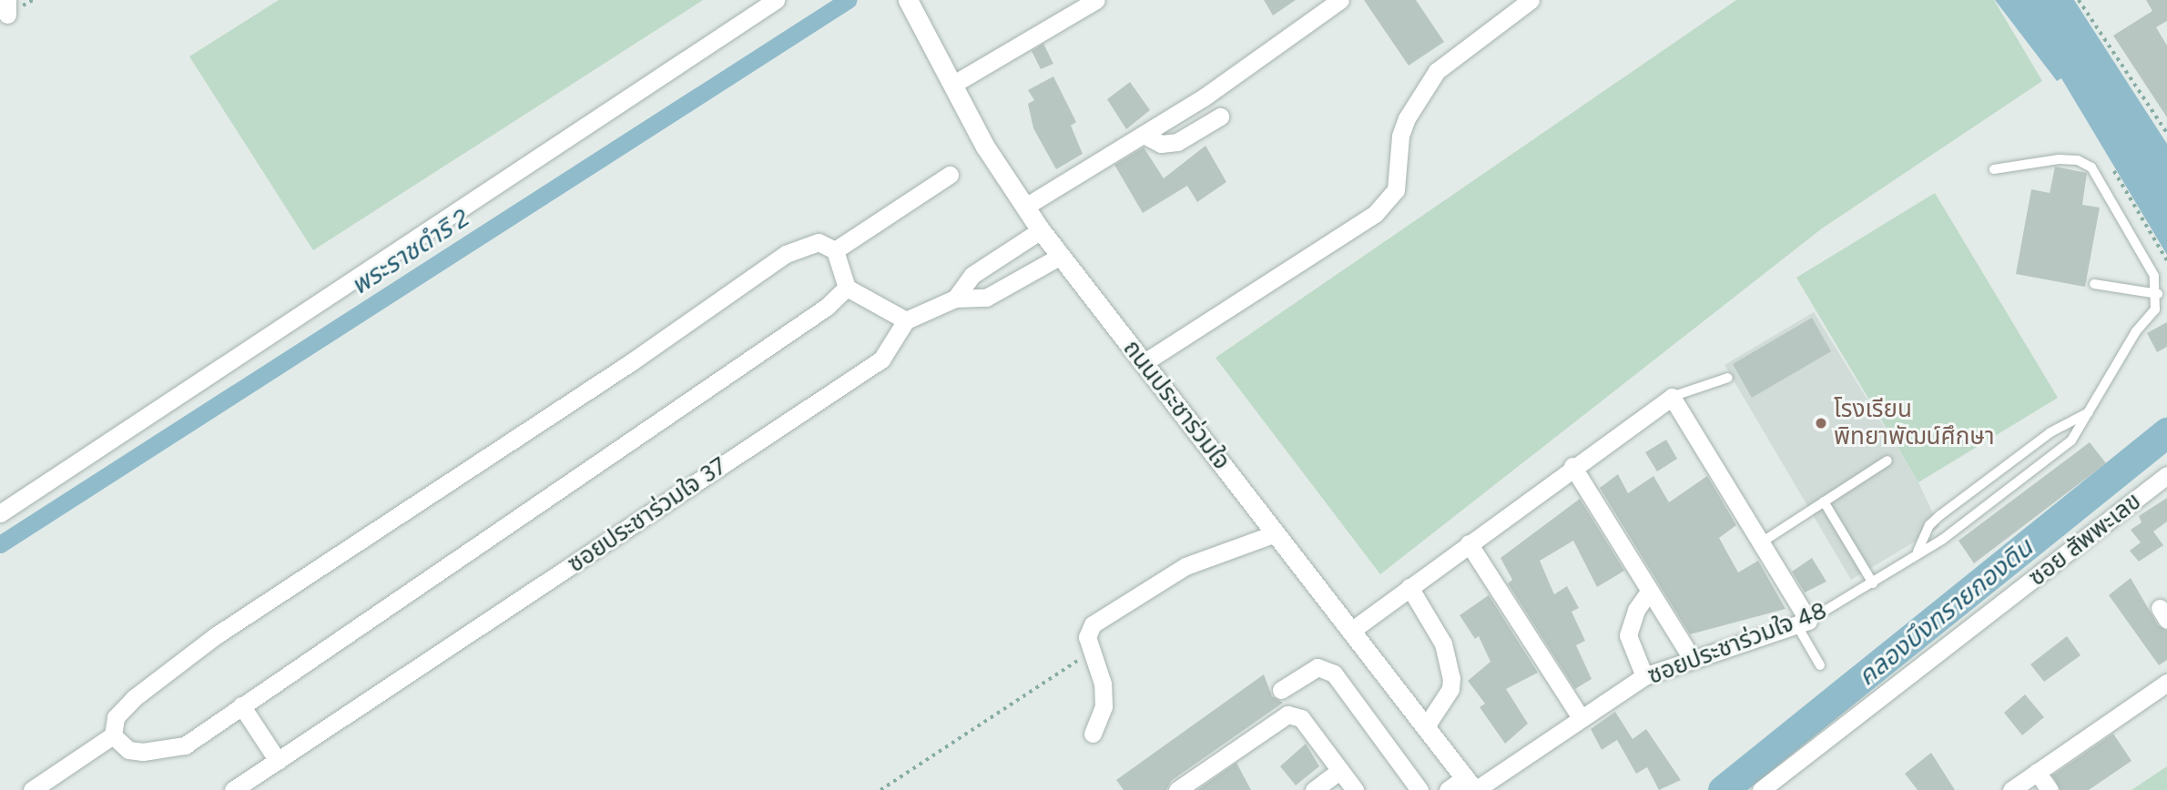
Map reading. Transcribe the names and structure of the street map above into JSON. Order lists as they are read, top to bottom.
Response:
{
  "streets": {
    "main road": ["ถนนประชาร่วมใจ"],
    "street": ["ซอยประชาร่วมใจ 37", "ซอย สัพพะเลข", "ซอยประชาร่วมใจ 48"]
  },
  "crossings": [
    ["ถนนประชาร่วมใจ", "ซอยประชาร่วมใจ 48"]
  ],
  "water": ["พระราชดำริ 2", "คลองบึงทรายกองดิน"],
  "places": ["โรงเรียน พิทยาพัฒน์ศึกษา"]
}
